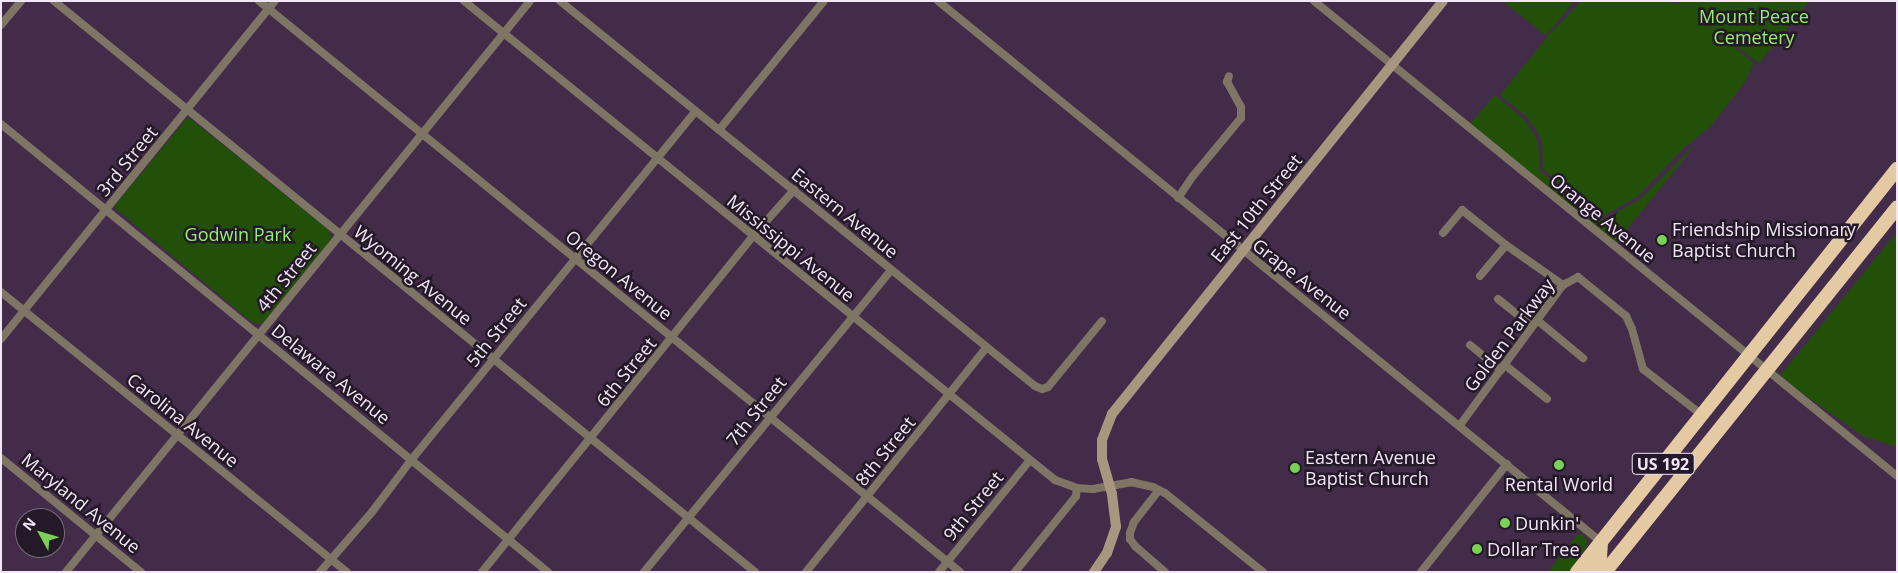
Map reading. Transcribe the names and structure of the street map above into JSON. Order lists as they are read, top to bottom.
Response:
{
  "streets": {
    "highway": ["US 192"],
    "street": [
      "3rd Street",
      "East 10th Street",
      "Eastern Avenue",
      "Orange Avenue",
      "Mississippi Avenue",
      "Wyoming Avenue",
      "Oregon Avenue",
      "4th Street",
      "Grape Avenue",
      "5th Street",
      "Golden Parkway",
      "6th Street",
      "Delaware Avenue",
      "7th Street",
      "Carolina Avenue",
      "8th Street",
      "Maryland Avenue",
      "9th Street"
    ]
  },
  "crossings": [
    ["3rd Street", "Wyoming Avenue"],
    ["3rd Street", "Oregon Avenue"],
    ["3rd Street", "Delaware Avenue"],
    ["3rd Street", "Carolina Avenue"],
    ["East 10th Street", "Orange Avenue"],
    ["East 10th Street", "Mississippi Avenue"],
    ["East 10th Street", "Grape Avenue"],
    ["Eastern Avenue", "5th Street"],
    ["Eastern Avenue", "6th Street"],
    ["Eastern Avenue", "7th Street"],
    ["Eastern Avenue", "8th Street"],
    ["Orange Avenue", "US 192"],
    ["Mississippi Avenue", "4th Street"],
    ["Mississippi Avenue", "5th Street"],
    ["Mississippi Avenue", "6th Street"],
    ["Mississippi Avenue", "7th Street"],
    ["Mississippi Avenue", "8th Street"],
    ["Mississippi Avenue", "9th Street"],
    ["Wyoming Avenue", "4th Street"],
    ["Wyoming Avenue", "5th Street"],
    ["Wyoming Avenue", "6th Street"],
    ["Wyoming Avenue", "7th Street"],
    ["Oregon Avenue", "4th Street"],
    ["Oregon Avenue", "5th Street"],
    ["Oregon Avenue", "6th Street"],
    ["Oregon Avenue", "7th Street"],
    ["Oregon Avenue", "8th Street"],
    ["Oregon Avenue", "9th Street"],
    ["4th Street", "Delaware Avenue"],
    ["4th Street", "Carolina Avenue"],
    ["4th Street", "Maryland Avenue"],
    ["Grape Avenue", "Golden Parkway"],
    ["Grape Avenue", "US 192"],
    ["5th Street", "Delaware Avenue"],
    ["5th Street", "Carolina Avenue"],
    ["Golden Parkway", "US 192"],
    ["6th Street", "Delaware Avenue"]
  ],
  "parks": ["Mount Peace Cemetery", "Godwin Park"],
  "places": [
    "Friendship Missionary Baptist Church",
    "Rental World",
    "Eastern Avenue Baptist Church",
    "Dunkin'",
    "Dollar Tree"
  ],
  "north": "top left"
}
